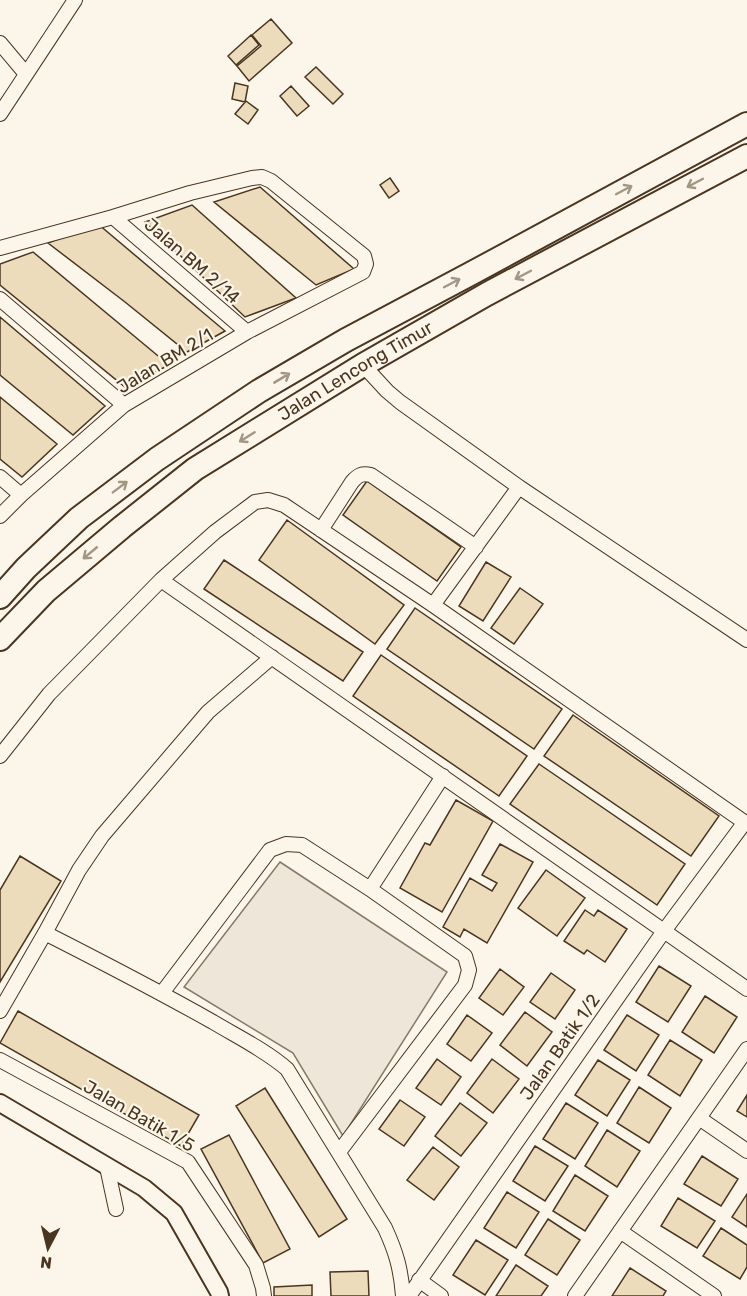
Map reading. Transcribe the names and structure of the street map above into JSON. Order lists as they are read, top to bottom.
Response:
{
  "streets": {
    "highway": ["Jalan Lencong Timur"],
    "street": [
      "Jalan BM 2/14",
      "Jalan BM 2/1",
      "Jalan Batik 1/2",
      "Jalan Batik 1/5"
    ]
  },
  "crossings": [
    ["Jalan BM 2/14", "Jalan BM 2/1"]
  ],
  "north": "bottom"
}
